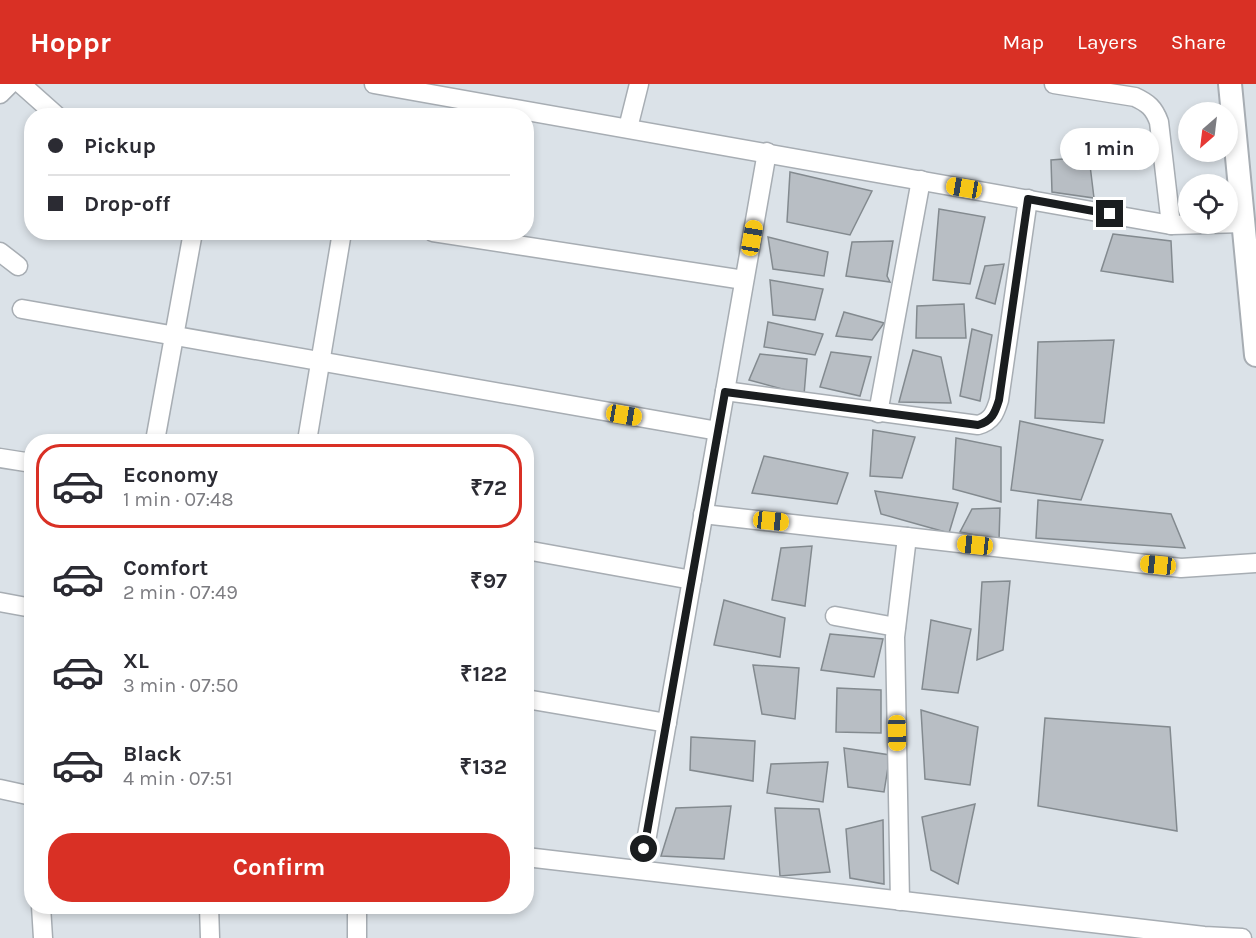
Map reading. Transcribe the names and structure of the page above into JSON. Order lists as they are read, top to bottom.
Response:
{
  "north": "bottom left",
  "page": {
    "header": "Hoppr",
    "nav": ["Map", "Layers", "Share"],
    "banner": ["Pickup", "Drop-off"],
    "bubble": "1 min",
    "list": [
      {
        "name": "Economy",
        "note": "1 min · 07:48",
        "value": "₹72"
      },
      {
        "name": "Comfort",
        "note": "2 min · 07:49",
        "value": "₹97"
      },
      {
        "name": "XL",
        "note": "3 min · 07:50",
        "value": "₹122"
      },
      {
        "name": "Black",
        "note": "4 min · 07:51",
        "value": "₹132"
      }
    ],
    "buttons": "Confirm"
  }
}
